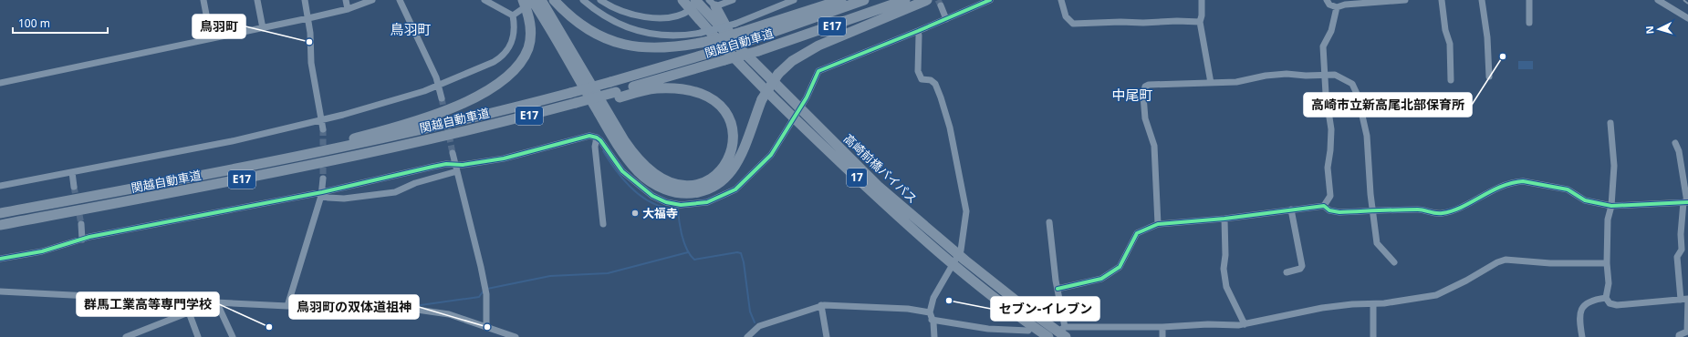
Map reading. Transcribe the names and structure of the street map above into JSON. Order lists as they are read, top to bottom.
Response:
{
  "streets": {
    "highway": [
      "E17",
      "関越自動車道",
      "高崎前橋バイパス",
      "17"
    ]
  },
  "districts": ["鳥羽町", "中尾町"],
  "places": [
    "鳥羽町",
    "高崎市立新高尾北部保育所",
    "大福寺",
    "セブン-イレブン",
    "群馬工業高等専門学校",
    "鳥羽町の双体道祖神"
  ],
  "scale_bar": "100 m",
  "north": "left"
}
